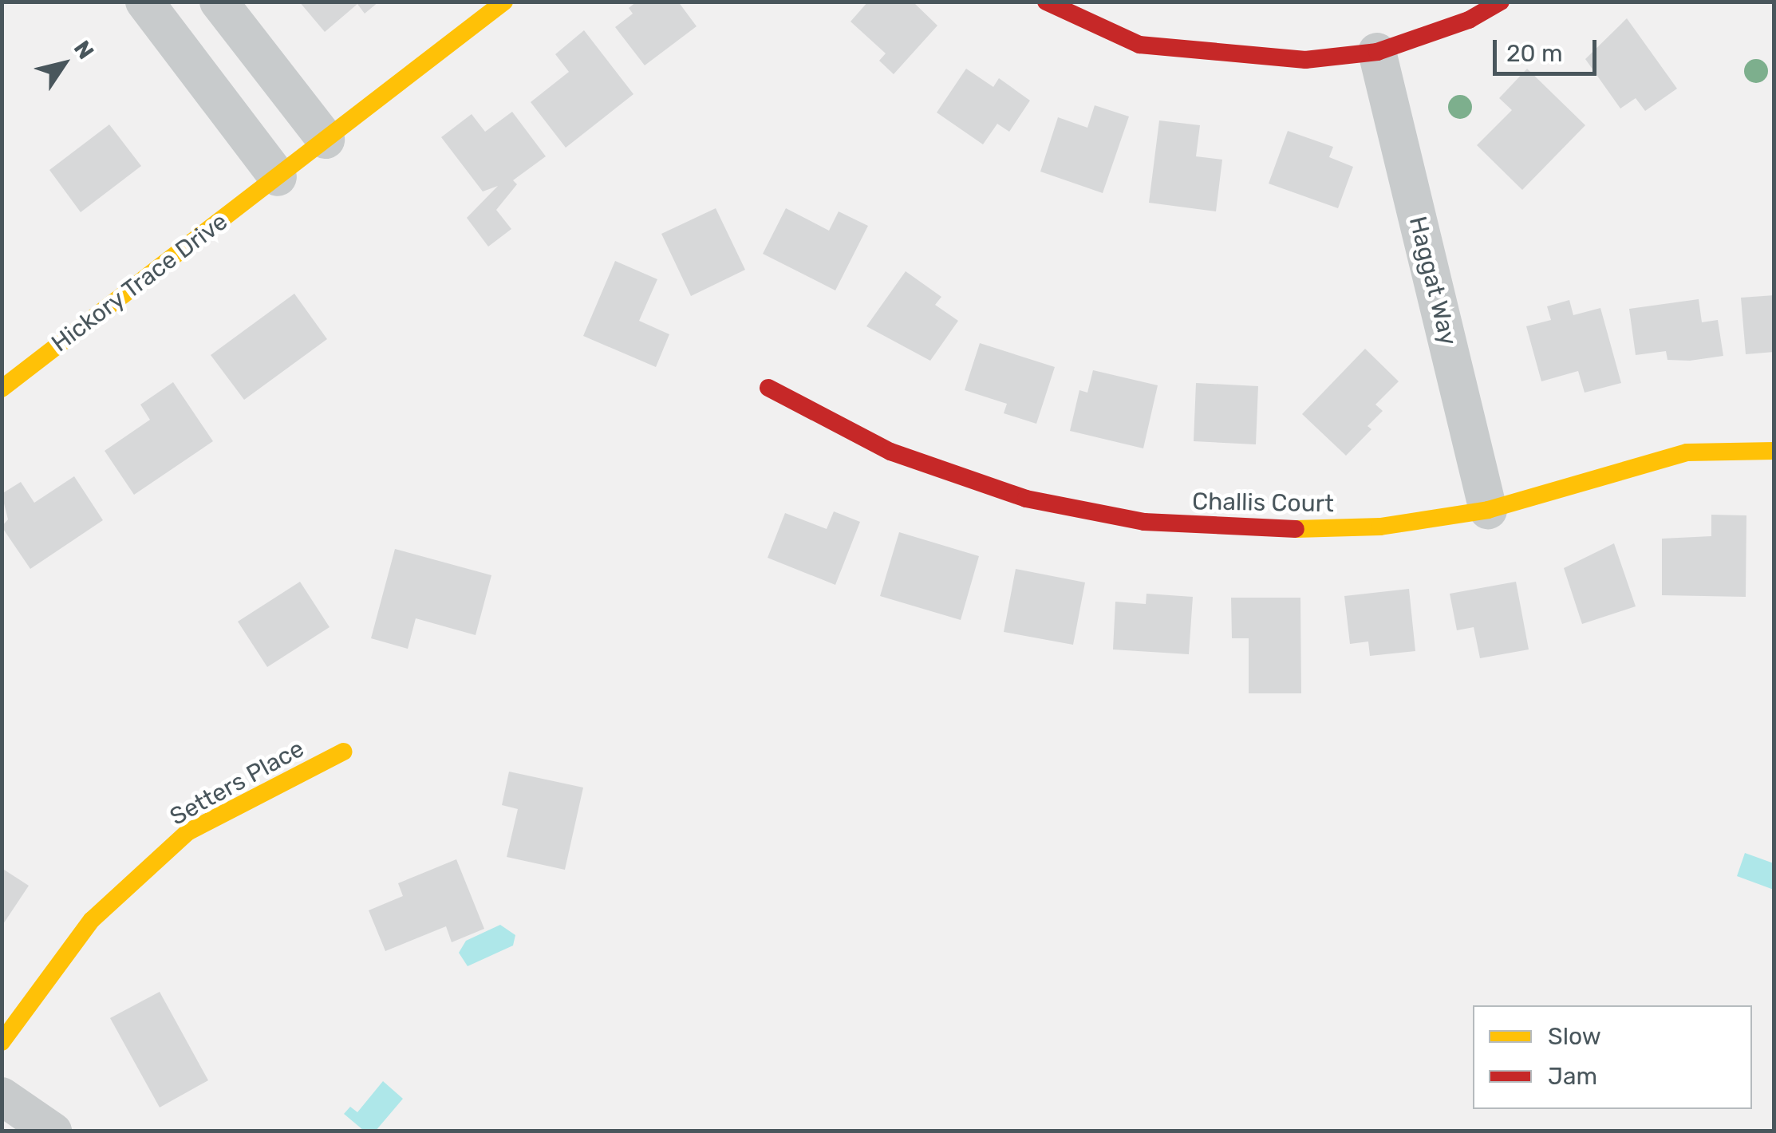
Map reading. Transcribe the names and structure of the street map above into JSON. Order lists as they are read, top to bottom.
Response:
{
  "streets": {
    "street": [
      "Haggat Way",
      "Hickory Trace Drive",
      "Challis Court",
      "Setters Place"
    ]
  },
  "crossings": [
    ["Haggat Way", "Challis Court"]
  ],
  "legend": ["Slow", "Jam"],
  "scale_bar": "20 m",
  "north": "top right"
}
